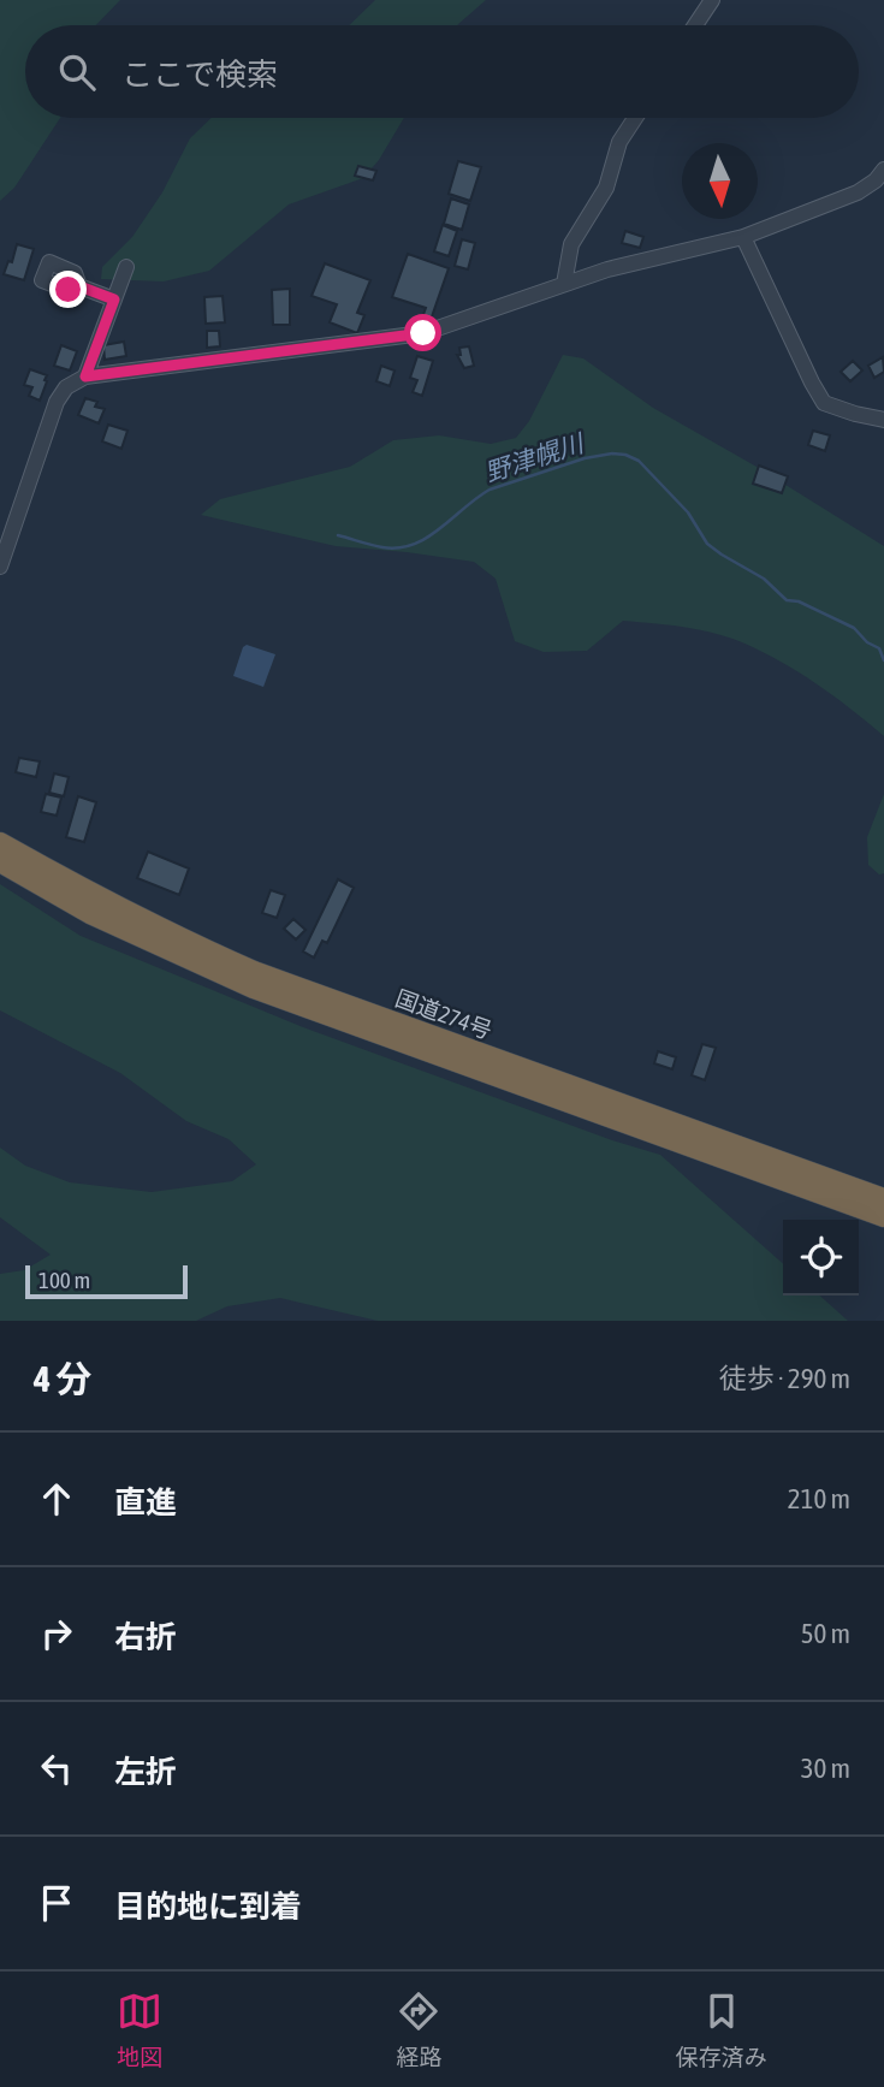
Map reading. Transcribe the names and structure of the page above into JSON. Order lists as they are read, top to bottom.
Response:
{
  "streets": {
    "highway": ["国道274号"]
  },
  "water": ["野津幌川"],
  "scale_bar": "100 m",
  "north": "bottom",
  "page": {
    "search": "ここで検索",
    "scale": "100 m",
    "heading": ["4 分", "徒歩 · 290 m"],
    "list": [
      ["直進", "210 m"],
      ["右折", "50 m"],
      ["左折", "30 m"],
      "目的地に到着"
    ],
    "nav": ["地図", "経路", "保存済み"]
  }
}
